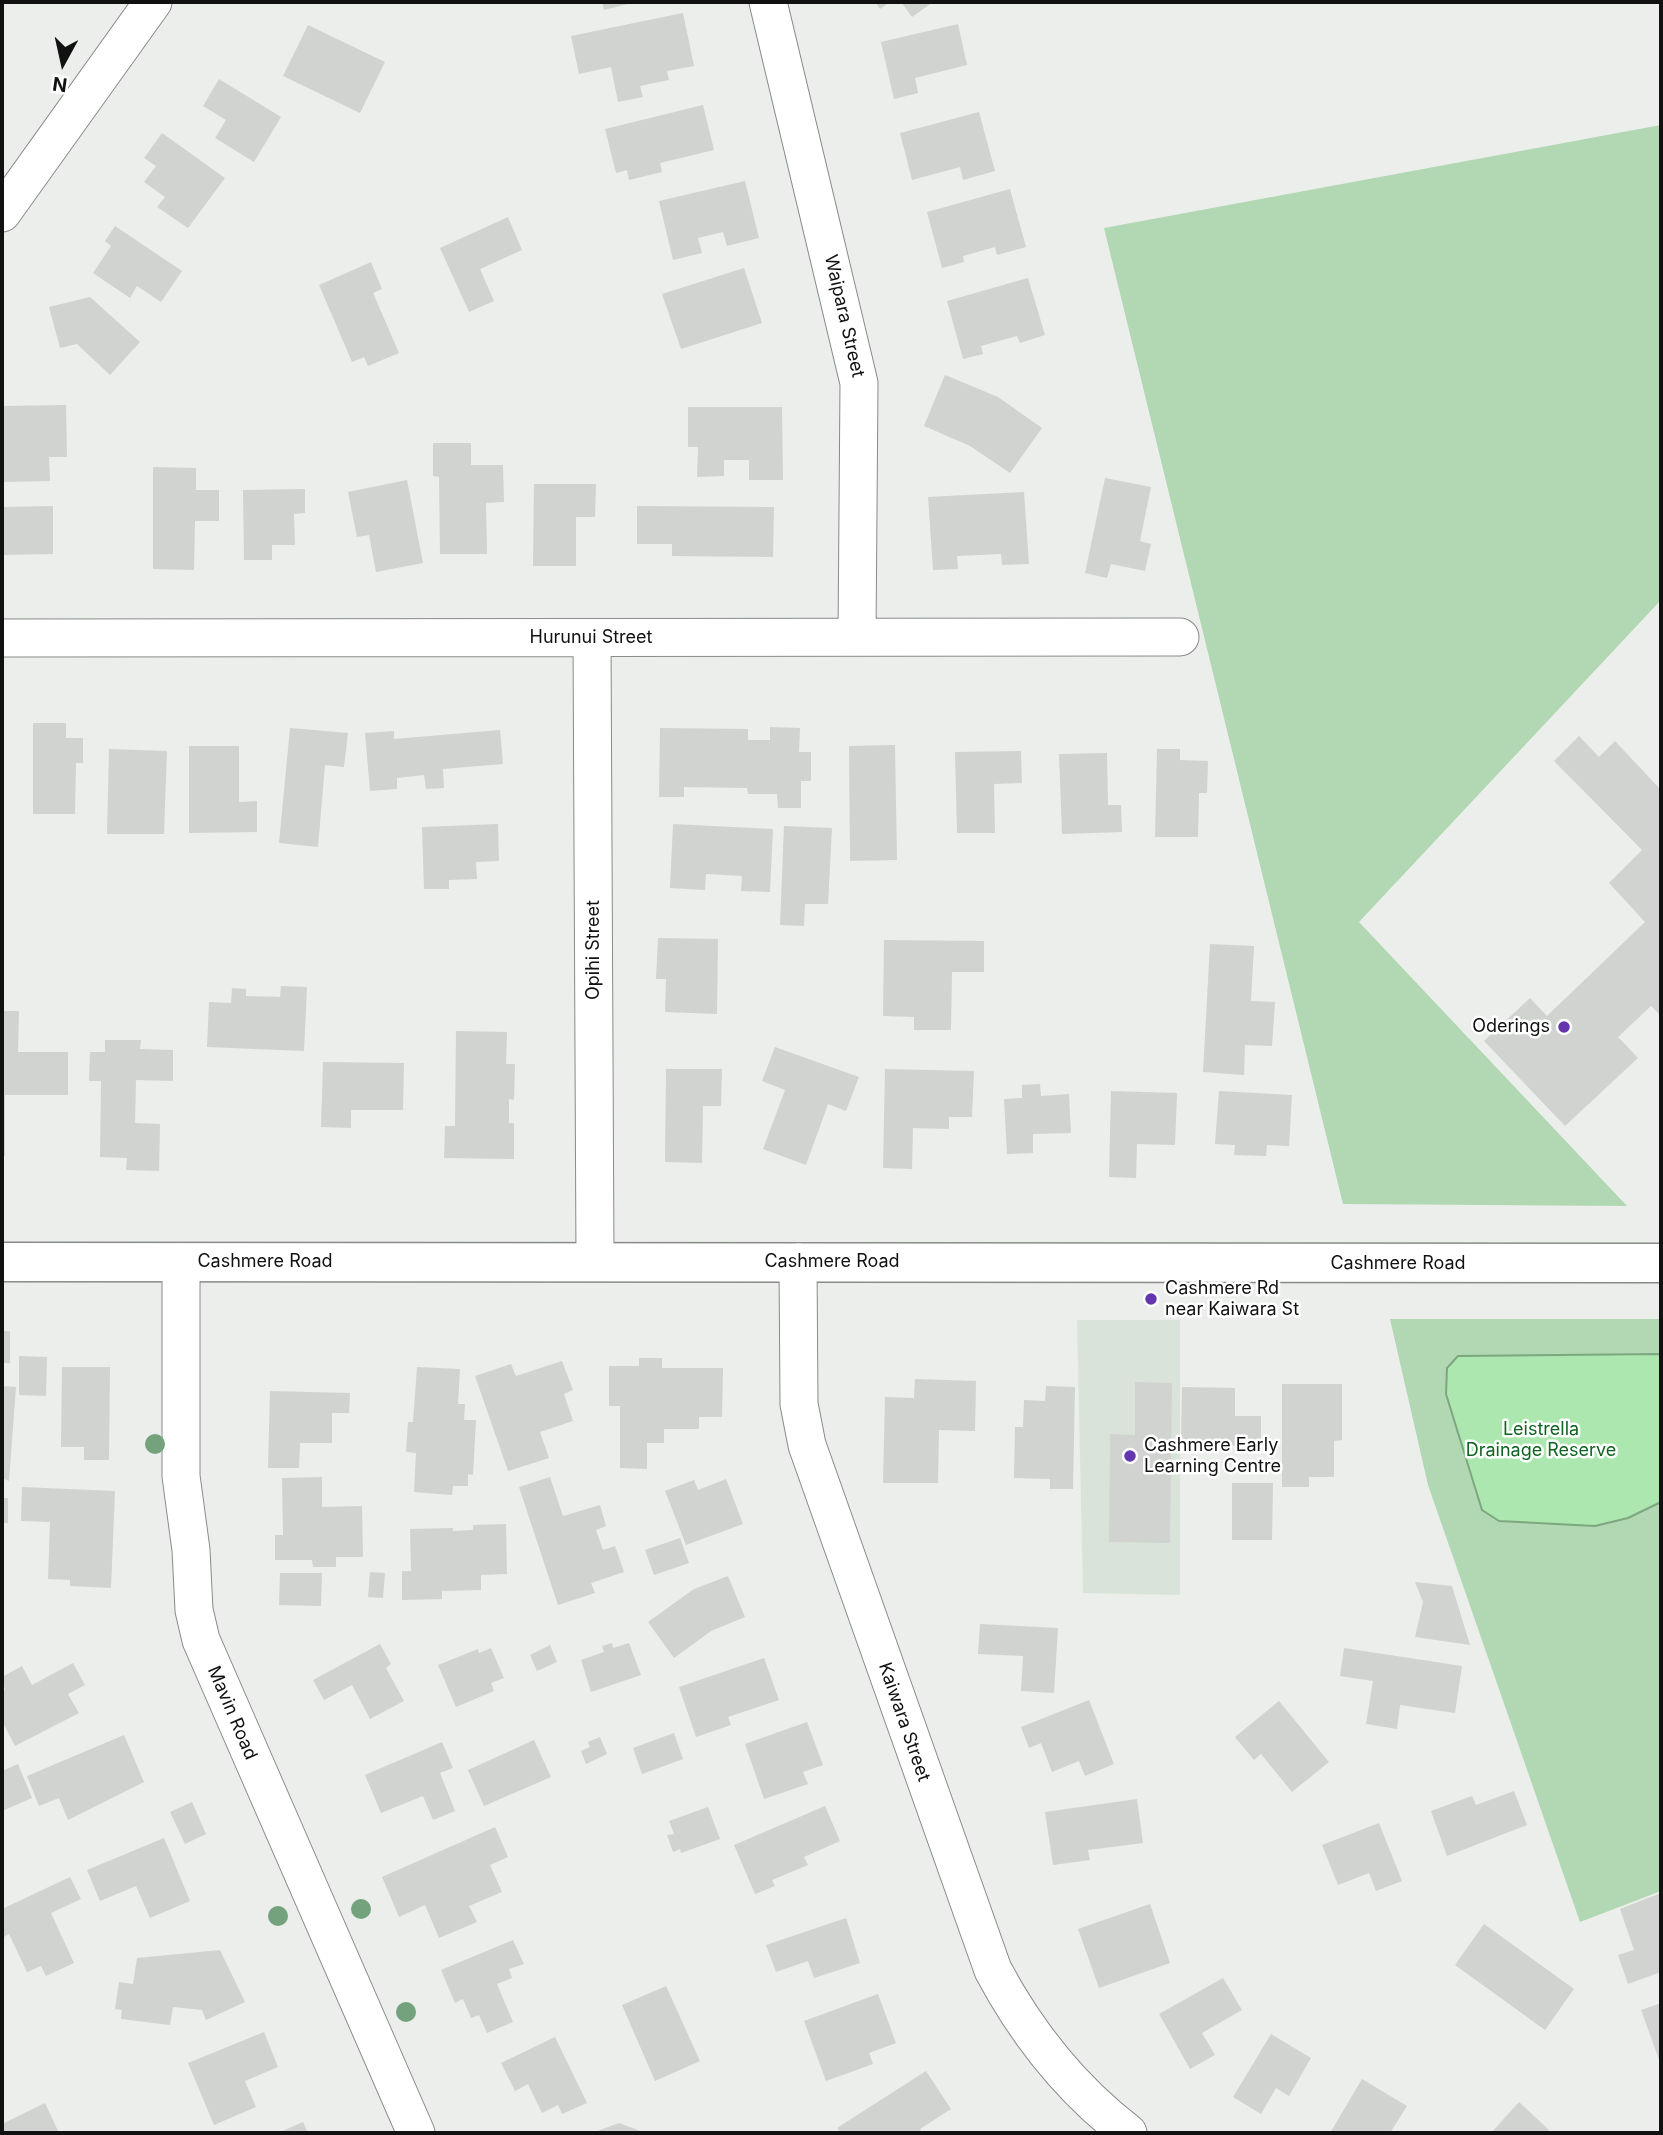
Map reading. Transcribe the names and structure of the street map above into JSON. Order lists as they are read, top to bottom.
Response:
{
  "streets": {
    "main road": ["Cashmere Road"],
    "street": [
      "Waipara Street",
      "Hurunui Street",
      "Opihi Street",
      "Mavin Road",
      "Kaiwara Street"
    ]
  },
  "crossings": [
    ["Waipara Street", "Hurunui Street"],
    ["Hurunui Street", "Opihi Street"],
    ["Opihi Street", "Cashmere Road"],
    ["Cashmere Road", "Mavin Road"],
    ["Cashmere Road", "Kaiwara Street"]
  ],
  "parks": ["Leistrella Drainage Reserve"],
  "places": ["Oderings", "Cashmere Rd near Kaiwara St", "Cashmere Early Learning Centre"],
  "north": "bottom"
}
